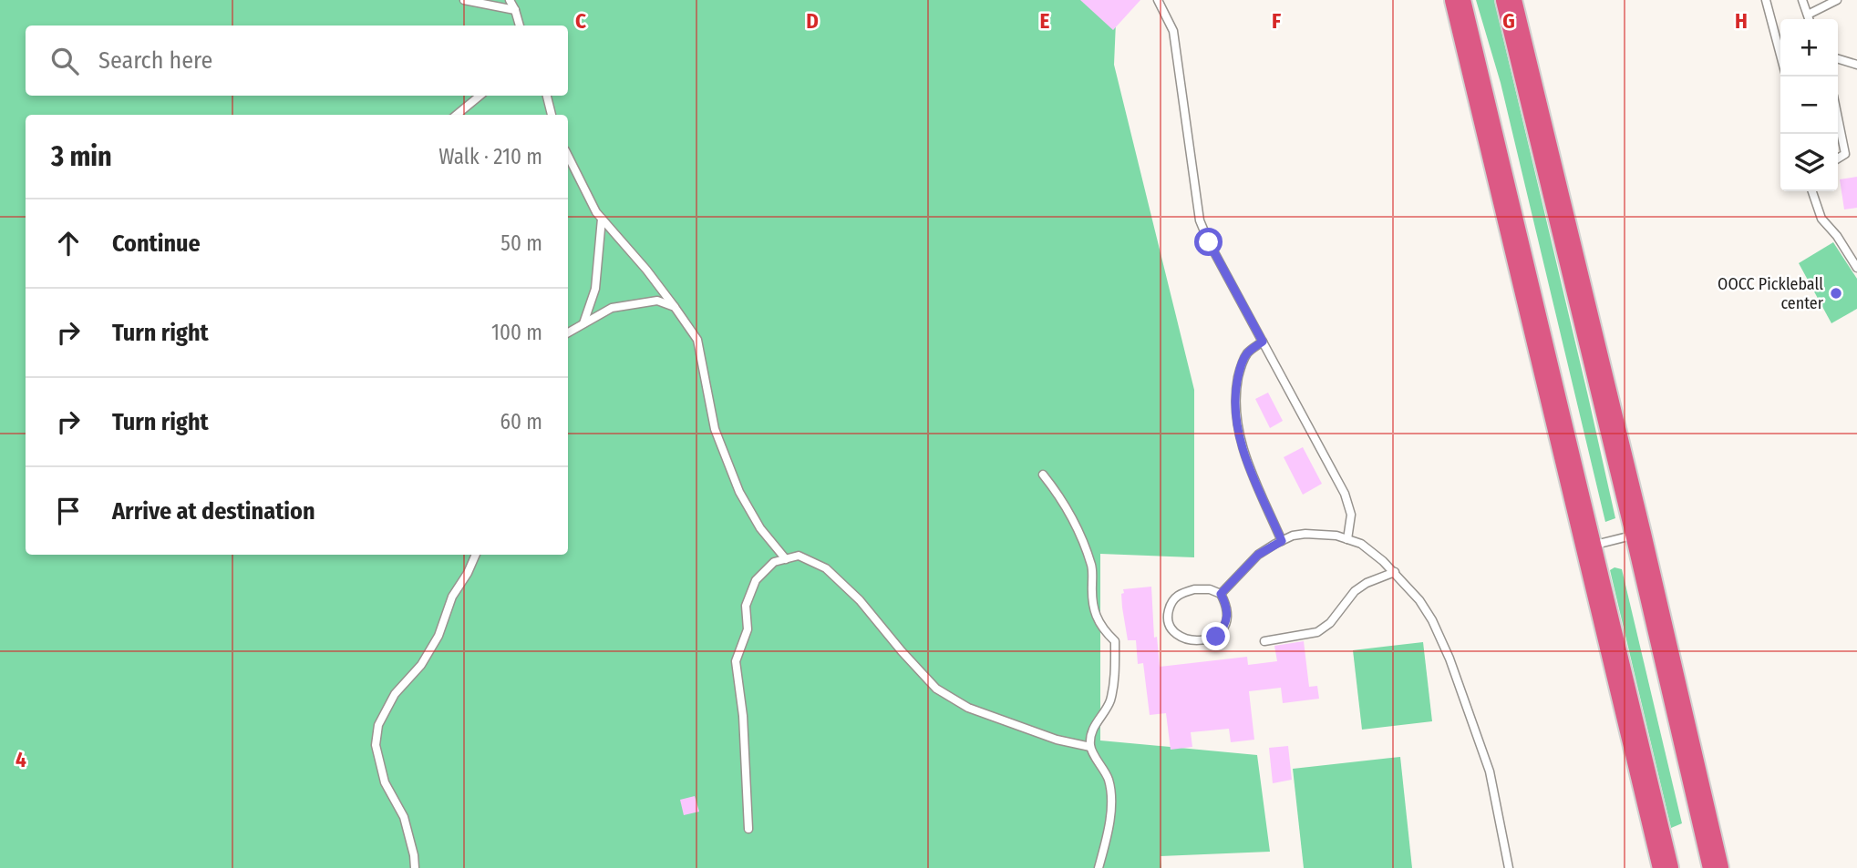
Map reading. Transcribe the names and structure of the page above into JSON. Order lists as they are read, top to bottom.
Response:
{
  "places": ["OOCC Pickleball center"],
  "page": {
    "map_buttons": ["+", "−"],
    "search": "Search here",
    "heading": ["3 min", "Walk · 210 m"],
    "list": [
      ["Continue", "50 m"],
      ["Turn right", "100 m"],
      ["Turn right", "60 m"],
      "Arrive at destination"
    ]
  },
  "grid": {
    "columns": [
      "C",
      "D",
      "E",
      "F",
      "G",
      "H"
    ],
    "rows": ["4"]
  }
}
